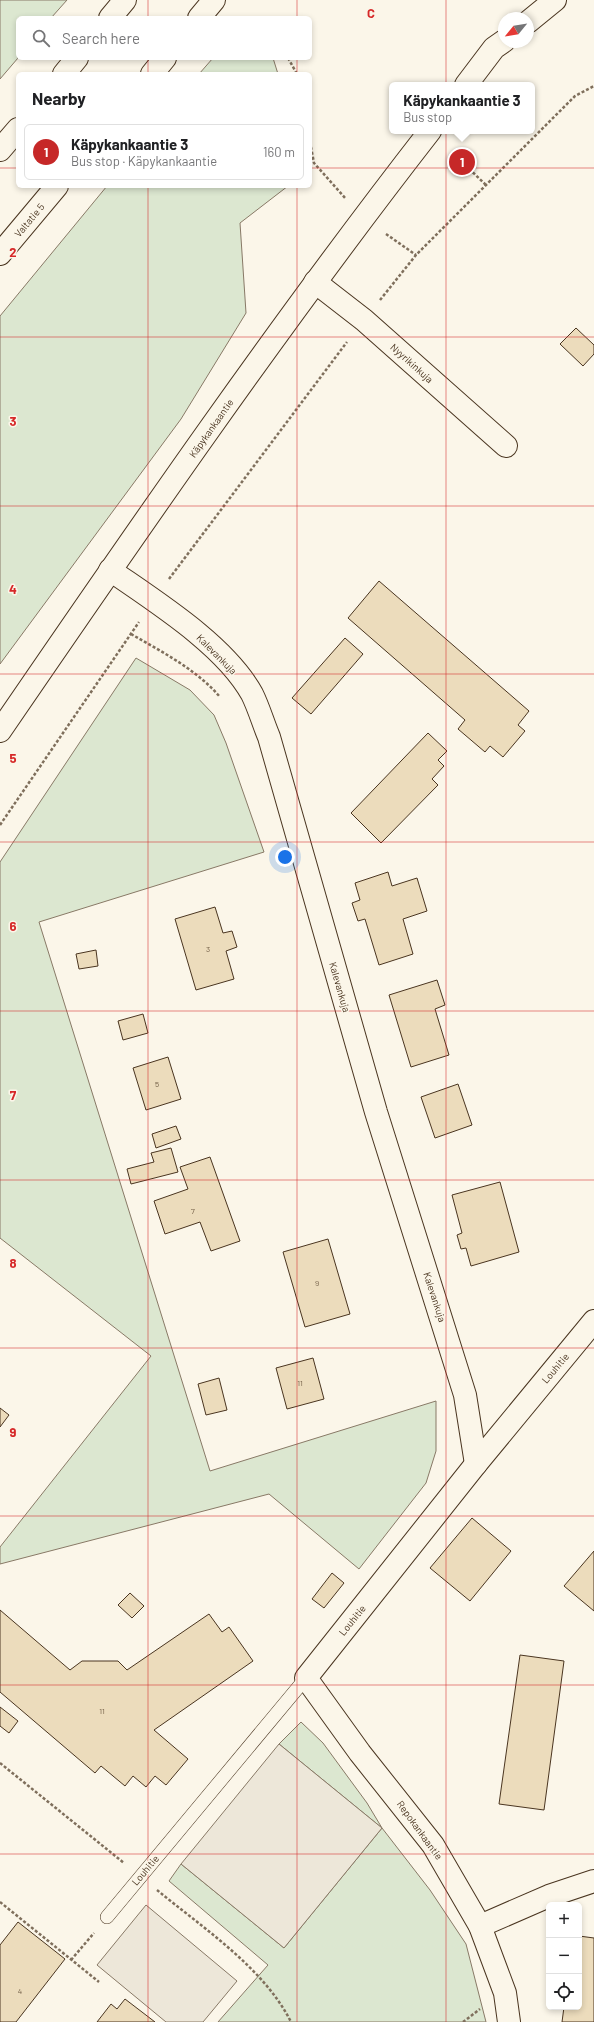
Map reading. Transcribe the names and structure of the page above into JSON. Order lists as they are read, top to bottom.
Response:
{
  "streets": {
    "main road": [
      "Valtatie 5",
      "Nyyrikinkuja",
      "Käpykankaantie",
      "Kalevankuja",
      "Louhitie",
      "Repokankaantie"
    ]
  },
  "crossings": [
    ["Nyyrikinkuja", "Käpykankaantie"],
    ["Käpykankaantie", "Kalevankuja"],
    ["Kalevankuja", "Louhitie"],
    ["Louhitie", "Repokankaantie"]
  ],
  "house_numbers": [
    "3",
    "5",
    "7",
    "9",
    "11",
    "11",
    "4"
  ],
  "north": "bottom left",
  "page": {
    "search": "Search here",
    "heading": "Nearby",
    "popup": ["Käpykankaantie 3", "Bus stop"],
    "list": [
      {
        "mark": "1",
        "name": "Käpykankaantie 3",
        "note": "Bus stop · Käpykankaantie",
        "value": "160 m"
      }
    ],
    "pins": "1",
    "map_buttons": ["+", "−"]
  },
  "grid": {
    "columns": ["C"],
    "rows": [
      "2",
      "3",
      "4",
      "5",
      "6",
      "7",
      "8",
      "9"
    ]
  }
}
